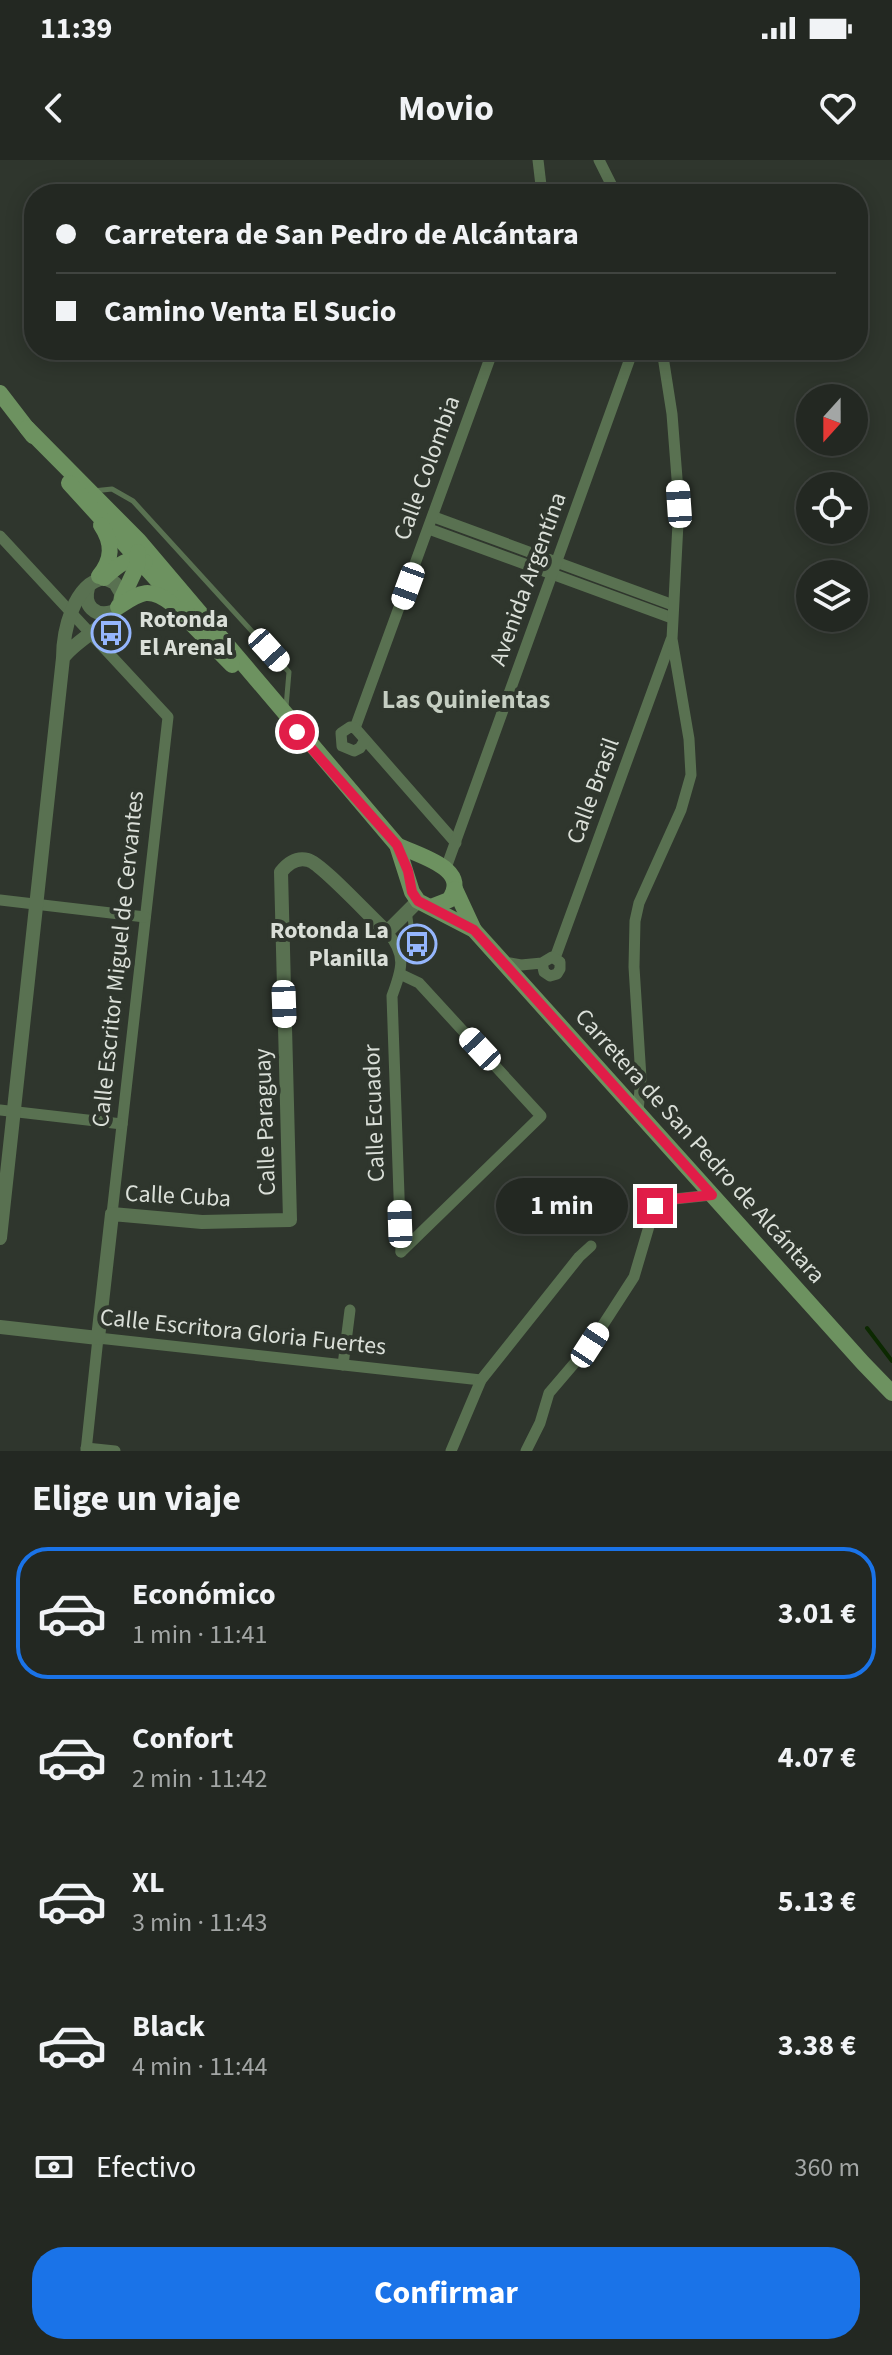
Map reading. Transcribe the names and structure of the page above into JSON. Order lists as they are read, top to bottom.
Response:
{
  "streets": {
    "main road": ["Carretera de San Pedro de Alcántara"],
    "street": [
      "Calle Colombia",
      "Avenida Argentína",
      "Calle Brasil",
      "Calle Escritor Miguel de Cervantes",
      "Calle Ecuador",
      "Calle Paraguay",
      "Calle Cuba",
      "Calle Escritora Gloria Fuertes"
    ]
  },
  "crossings": [
    ["Avenida Argentína", "Carretera de San Pedro de Alcántara"],
    ["Calle Escritor Miguel de Cervantes", "Calle Cuba"],
    ["Calle Escritor Miguel de Cervantes", "Calle Escritora Gloria Fuertes"],
    ["Calle Paraguay", "Calle Cuba"]
  ],
  "districts": ["Las Quinientas"],
  "places": {
    "bus stop": ["Rotonda El Arenal", "Rotonda La Planilla"]
  },
  "north": "bottom",
  "page": {
    "status": "11:39",
    "header": "Movio",
    "banner": ["Carretera de San Pedro de Alcántara", "Camino Venta El Sucio"],
    "bubble": "1 min",
    "heading": "Elige un viaje",
    "list": [
      {
        "name": "Económico",
        "note": "1 min · 11:41",
        "value": "3.01 €"
      },
      {
        "name": "Confort",
        "note": "2 min · 11:42",
        "value": "4.07 €"
      },
      {
        "name": "XL",
        "note": "3 min · 11:43",
        "value": "5.13 €"
      },
      {
        "name": "Black",
        "note": "4 min · 11:44",
        "value": "3.38 €"
      }
    ],
    "pay": ["Efectivo", "360 m"],
    "buttons": "Confirmar"
  }
}
